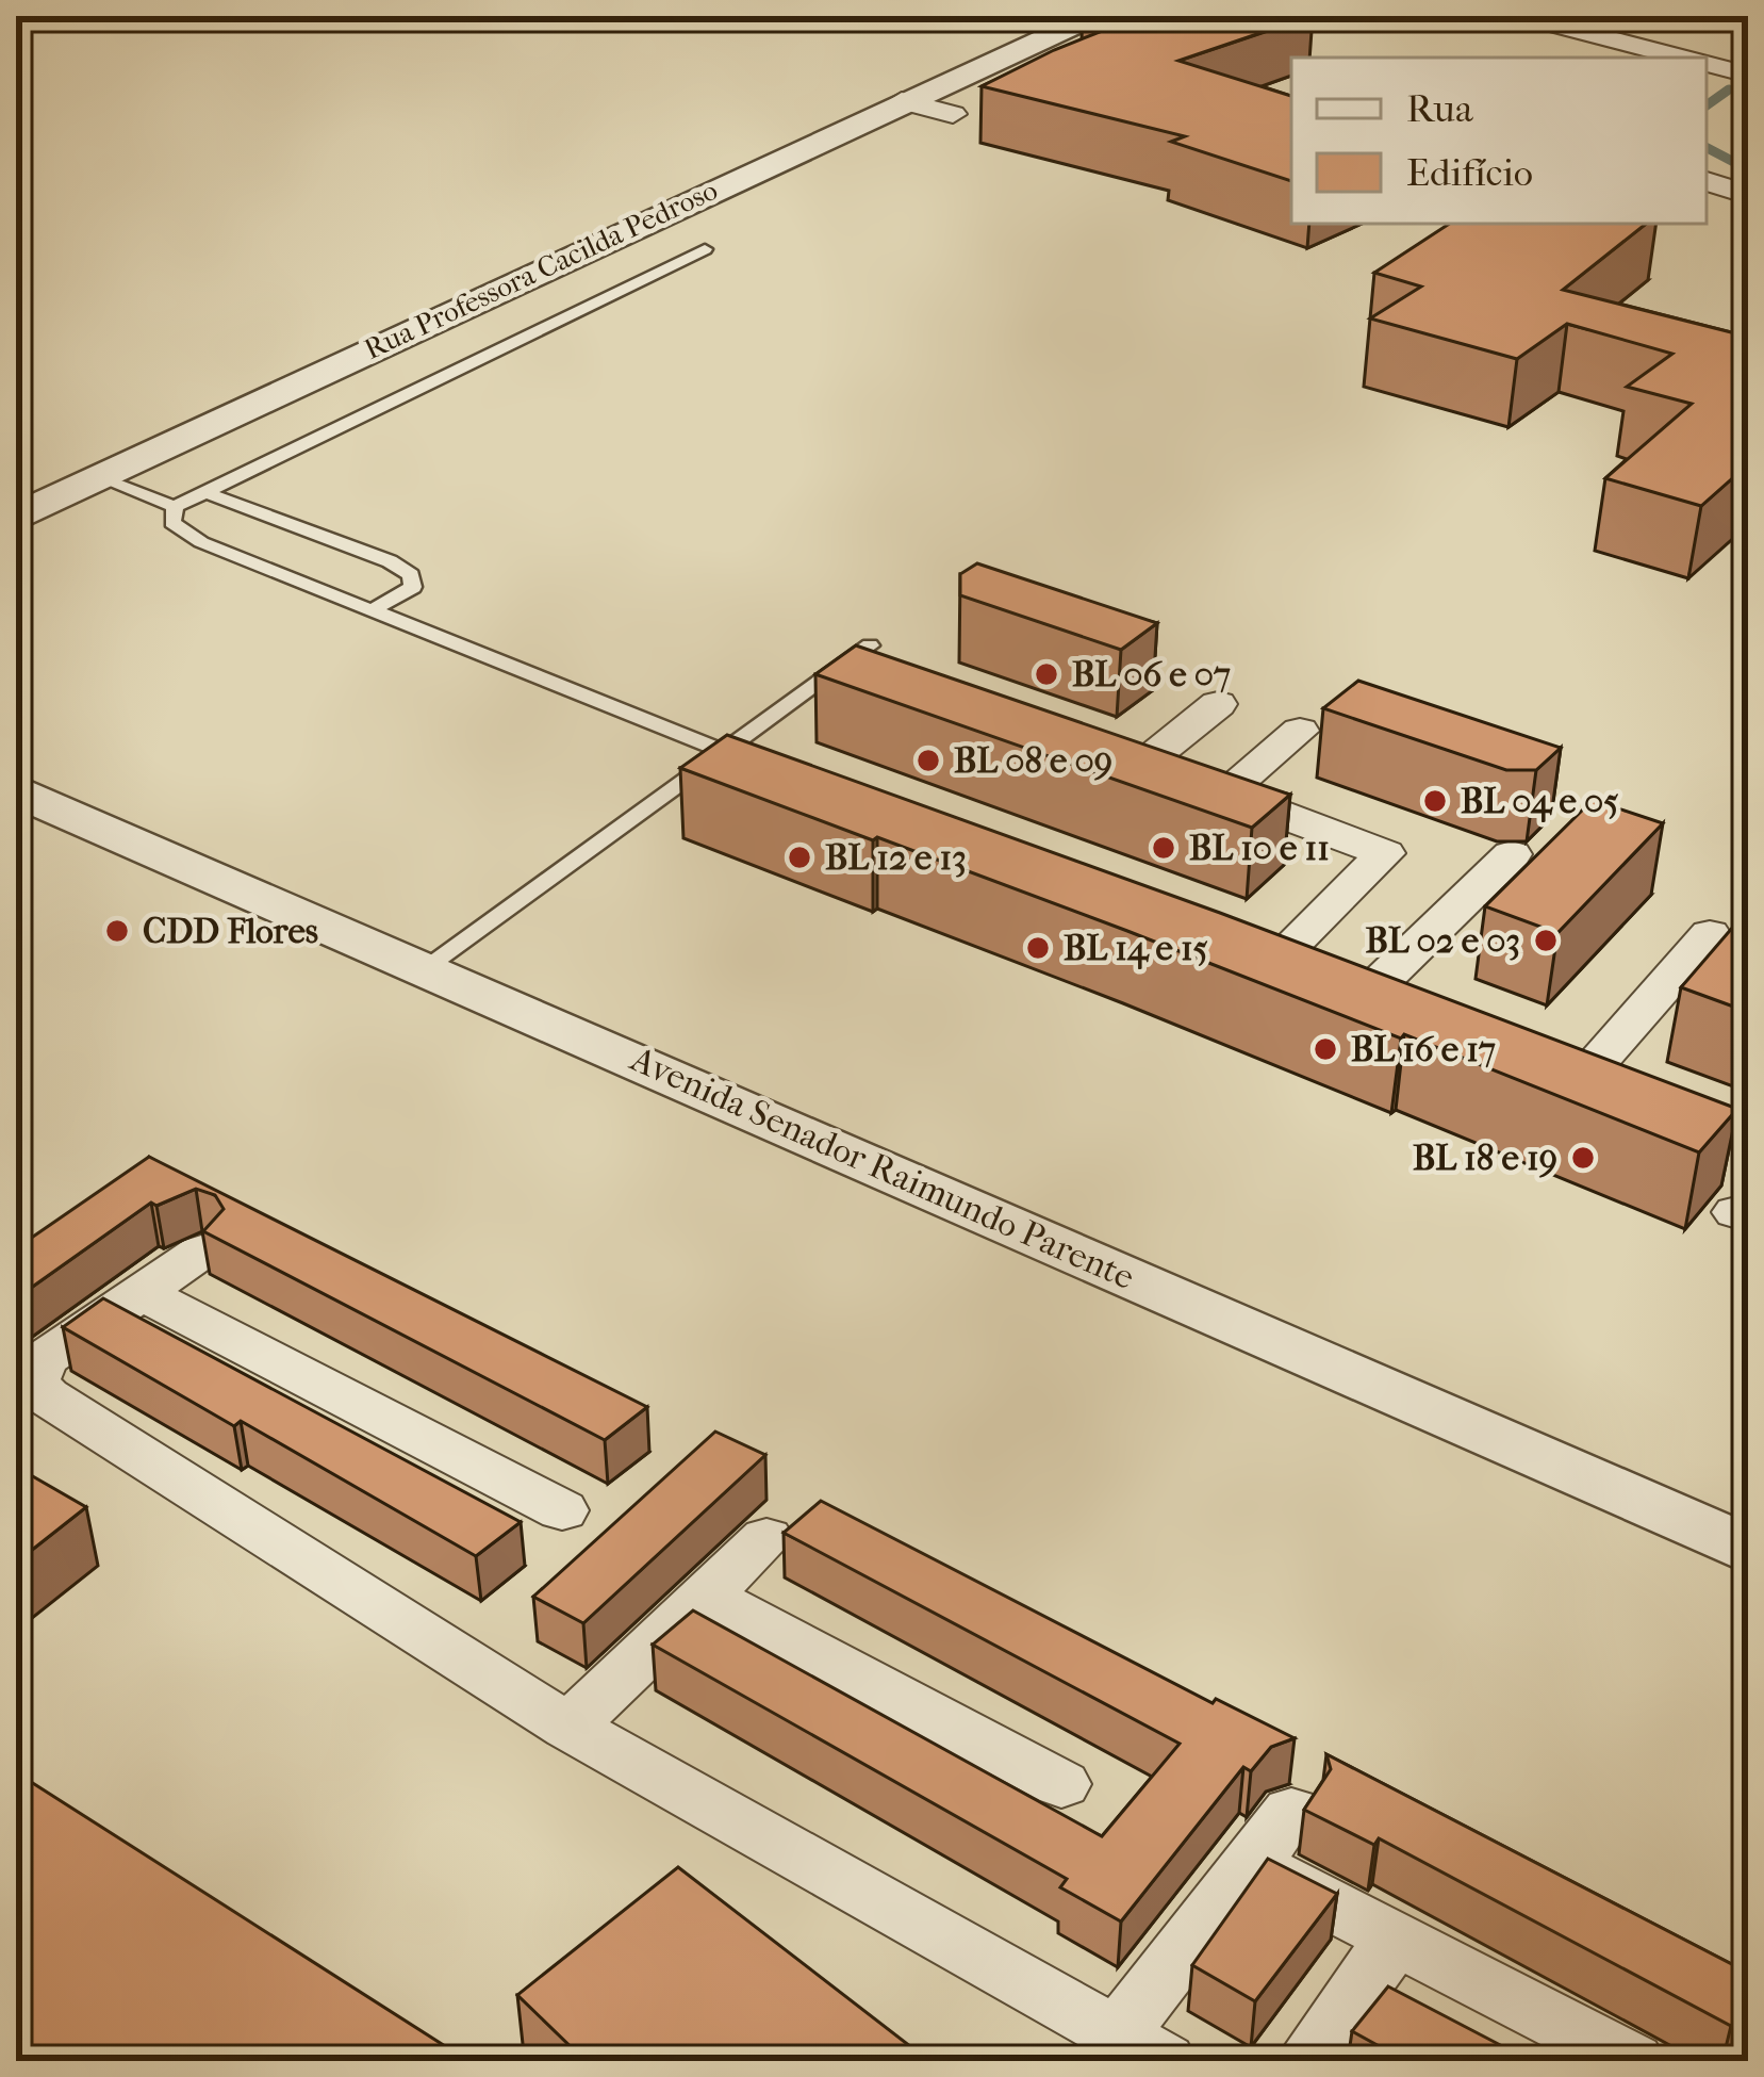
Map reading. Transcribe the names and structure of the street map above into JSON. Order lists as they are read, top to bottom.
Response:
{
  "streets": {
    "street": ["Rua Professora Cacilda Pedroso", "Avenida Senador Raimundo Parente"]
  },
  "places": [
    "BL 06 e 07",
    "BL 08 e 09",
    "BL 04 e 05",
    "BL 10 e 11",
    "BL 12 e 13",
    "CDD Flores",
    "BL 02 e 03",
    "BL 14 e 15",
    "BL 16 e 17",
    "BL 18 e 19"
  ],
  "legend": ["Rua", "Edifício"]
}
